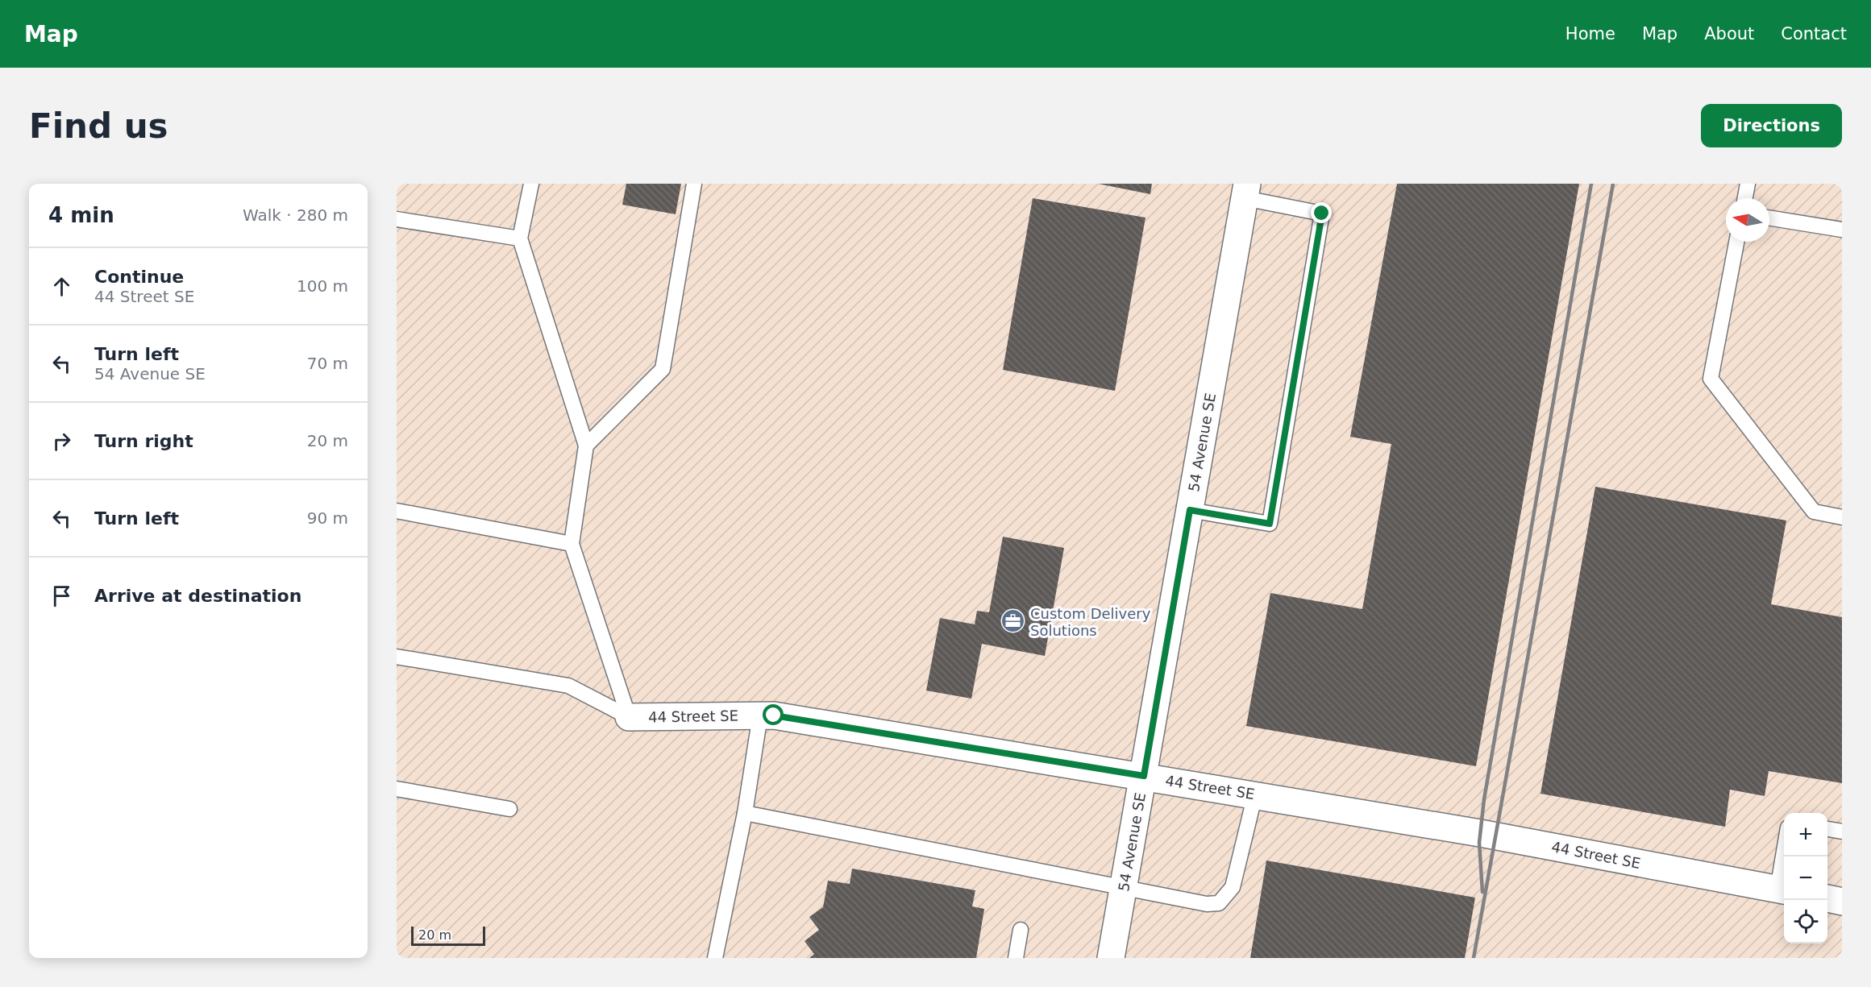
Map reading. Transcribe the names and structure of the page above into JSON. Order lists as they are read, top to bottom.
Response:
{
  "streets": {
    "street": ["54 Avenue SE", "44 Street SE"]
  },
  "crossings": [
    ["54 Avenue SE", "44 Street SE"]
  ],
  "places": {
    "office": ["Custom Delivery Solutions"]
  },
  "scale_bar": "20 m",
  "north": "left",
  "page": {
    "header": "Map",
    "nav": [
      "Home",
      "Map",
      "About",
      "Contact"
    ],
    "buttons": "Directions",
    "title": "Find us",
    "heading": ["4 min", "Walk · 280 m"],
    "list": [
      ["Continue", "44 Street SE", "100 m"],
      ["Turn left", "54 Avenue SE", "70 m"],
      ["Turn right", "20 m"],
      ["Turn left", "90 m"],
      "Arrive at destination"
    ],
    "map_buttons": ["+", "−"],
    "scale": "20 m"
  }
}
